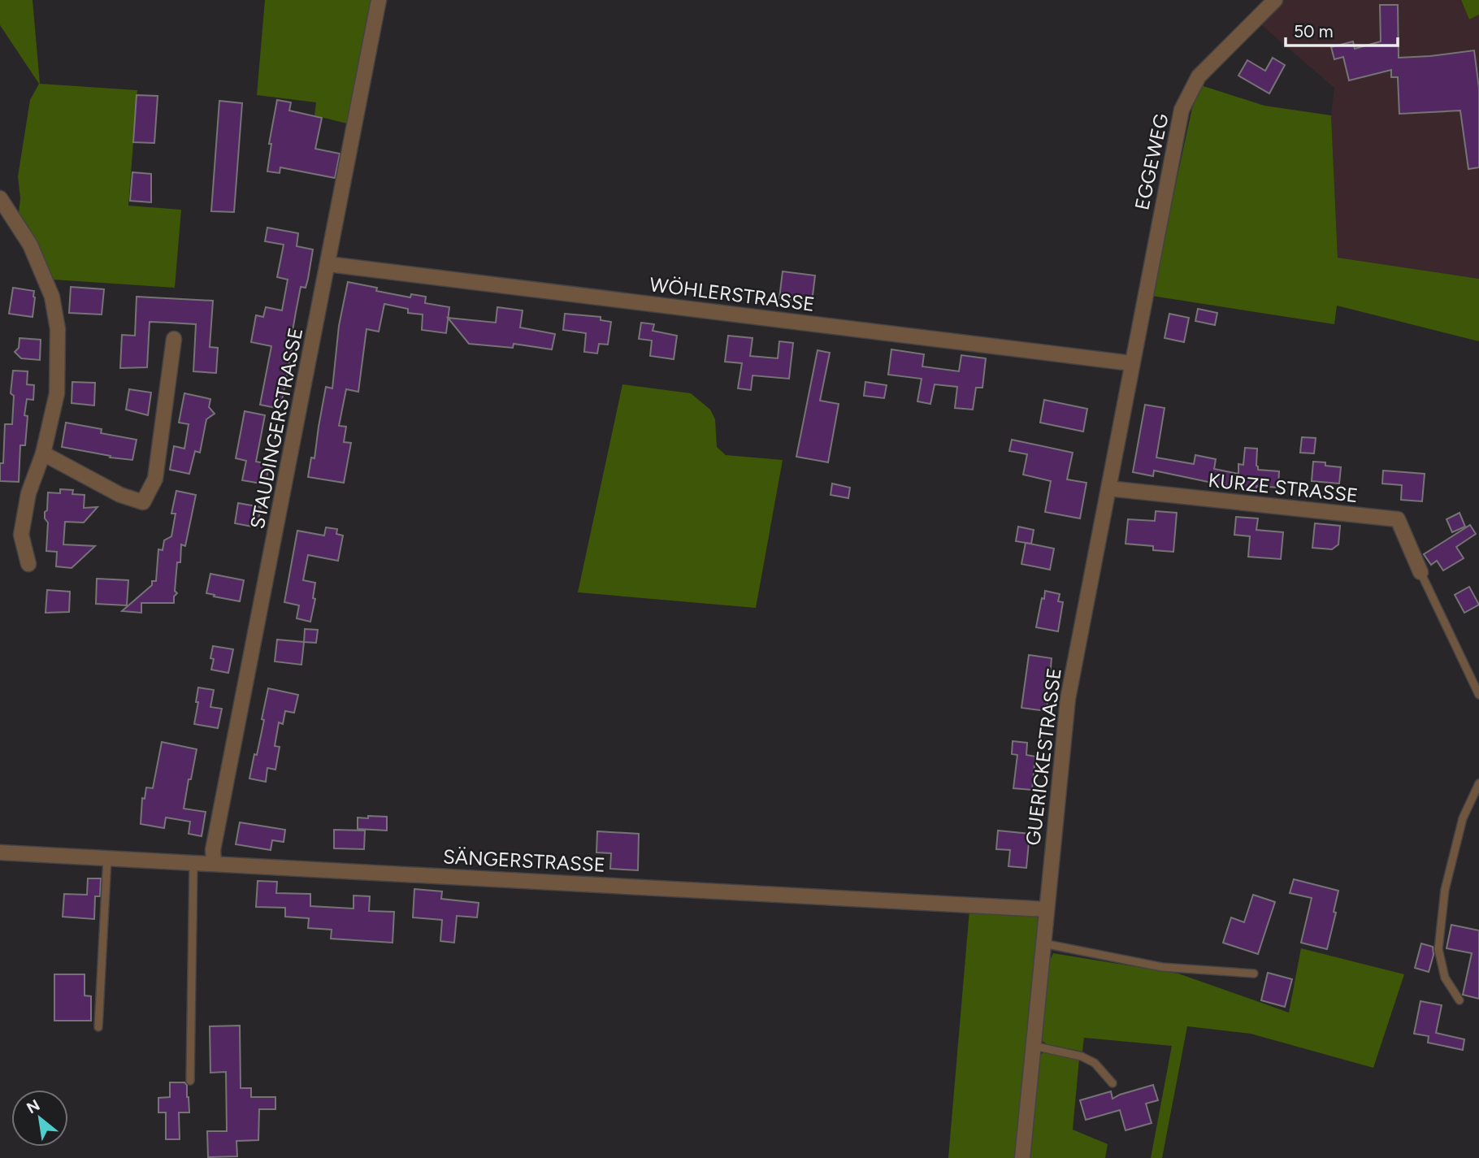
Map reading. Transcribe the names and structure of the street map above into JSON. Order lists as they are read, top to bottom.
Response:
{
  "streets": {
    "street": [
      "EGGEWEG",
      "WÖHLERSTRASSE",
      "STAUDINGERSTRASSE",
      "KURZE STRASSE",
      "GUERICKESTRASSE",
      "SÄNGERSTRASSE"
    ]
  },
  "crossings": [
    ["EGGEWEG", "WÖHLERSTRASSE"],
    ["EGGEWEG", "GUERICKESTRASSE"],
    ["WÖHLERSTRASSE", "STAUDINGERSTRASSE"],
    ["WÖHLERSTRASSE", "GUERICKESTRASSE"],
    ["STAUDINGERSTRASSE", "SÄNGERSTRASSE"],
    ["KURZE STRASSE", "GUERICKESTRASSE"],
    ["GUERICKESTRASSE", "SÄNGERSTRASSE"]
  ],
  "scale_bar": "50 m",
  "north": "top left"
}
